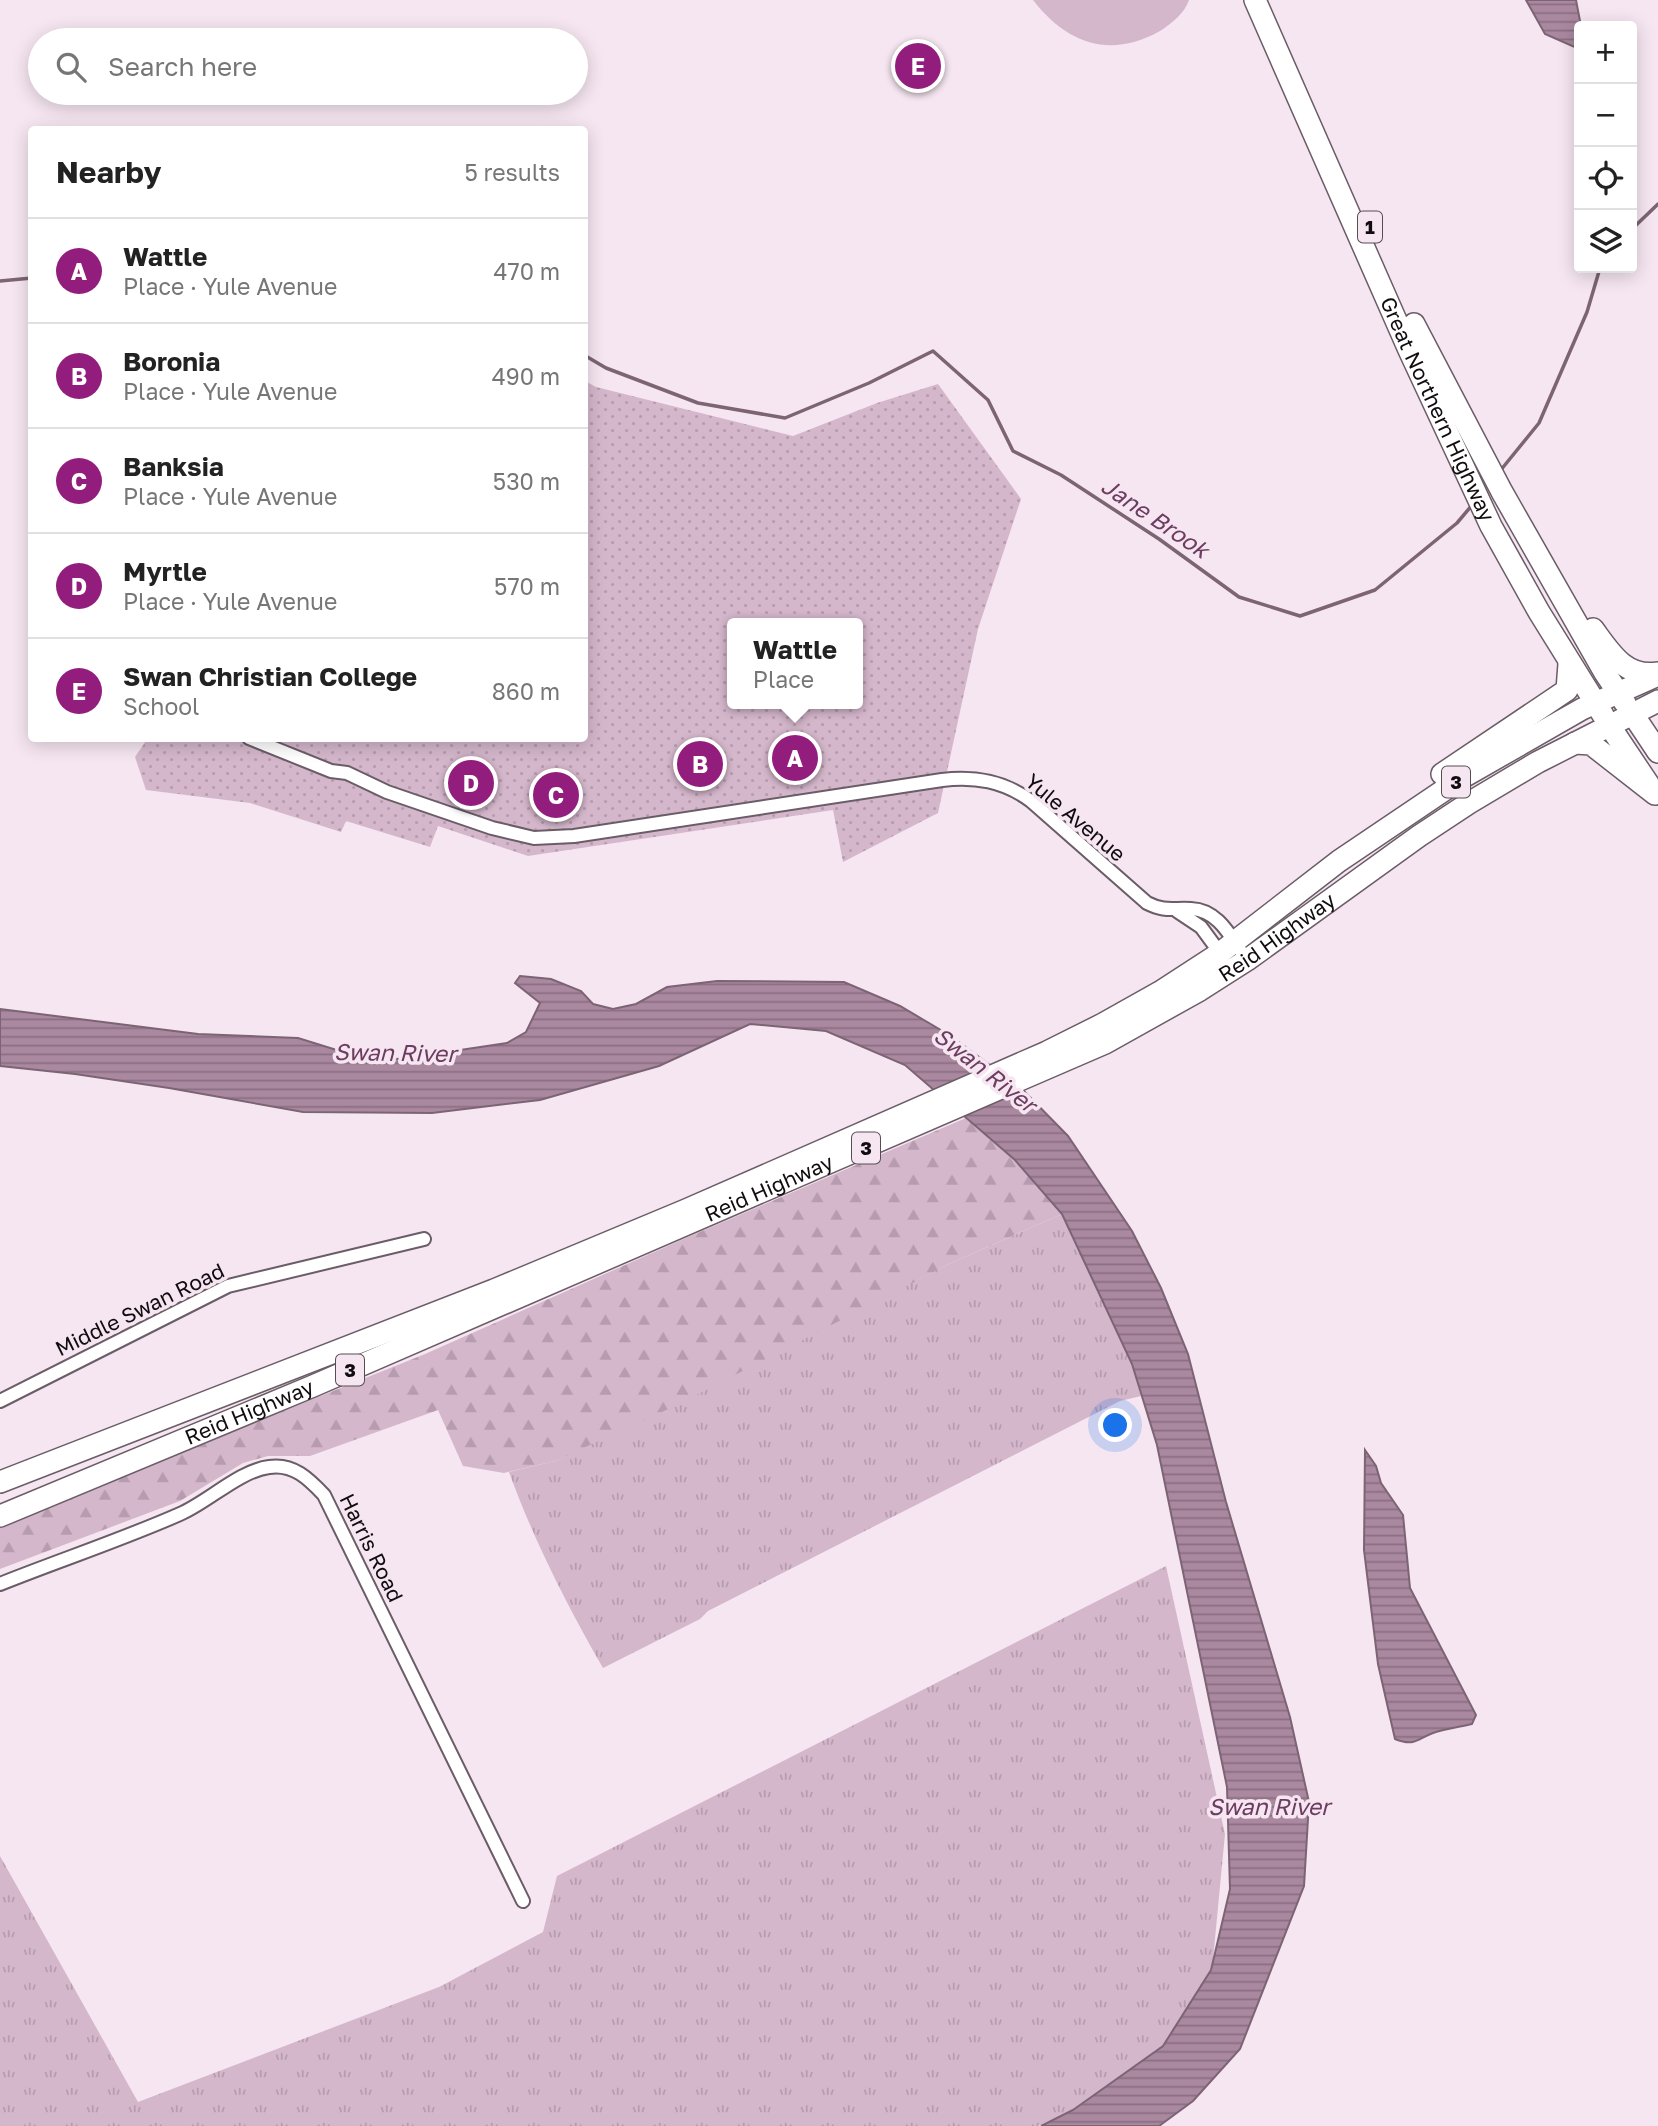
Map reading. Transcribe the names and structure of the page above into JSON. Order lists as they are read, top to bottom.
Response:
{
  "streets": {
    "main road": [
      "1",
      "Great Northern Highway",
      "3",
      "Reid Highway"
    ],
    "street": ["Yule Avenue", "Middle Swan Road", "Harris Road"]
  },
  "crossings": [
    ["Great Northern Highway", "3"],
    ["Great Northern Highway", "Reid Highway"],
    ["3", "Reid Highway"],
    ["Yule Avenue", "Reid Highway"]
  ],
  "water": ["Jane Brook", "Swan River"],
  "page": {
    "map_buttons": ["+", "−"],
    "search": "Search here",
    "pins": [
      "E",
      "A",
      "B",
      "D",
      "C"
    ],
    "heading": ["Nearby", "5 results"],
    "list": [
      {
        "mark": "A",
        "name": "Wattle",
        "note": "Place · Yule Avenue",
        "value": "470 m"
      },
      {
        "mark": "B",
        "name": "Boronia",
        "note": "Place · Yule Avenue",
        "value": "490 m"
      },
      {
        "mark": "C",
        "name": "Banksia",
        "note": "Place · Yule Avenue",
        "value": "530 m"
      },
      {
        "mark": "D",
        "name": "Myrtle",
        "note": "Place · Yule Avenue",
        "value": "570 m"
      },
      {
        "mark": "E",
        "name": "Swan Christian College",
        "note": "School",
        "value": "860 m"
      }
    ],
    "popup": ["Wattle", "Place"]
  }
}
